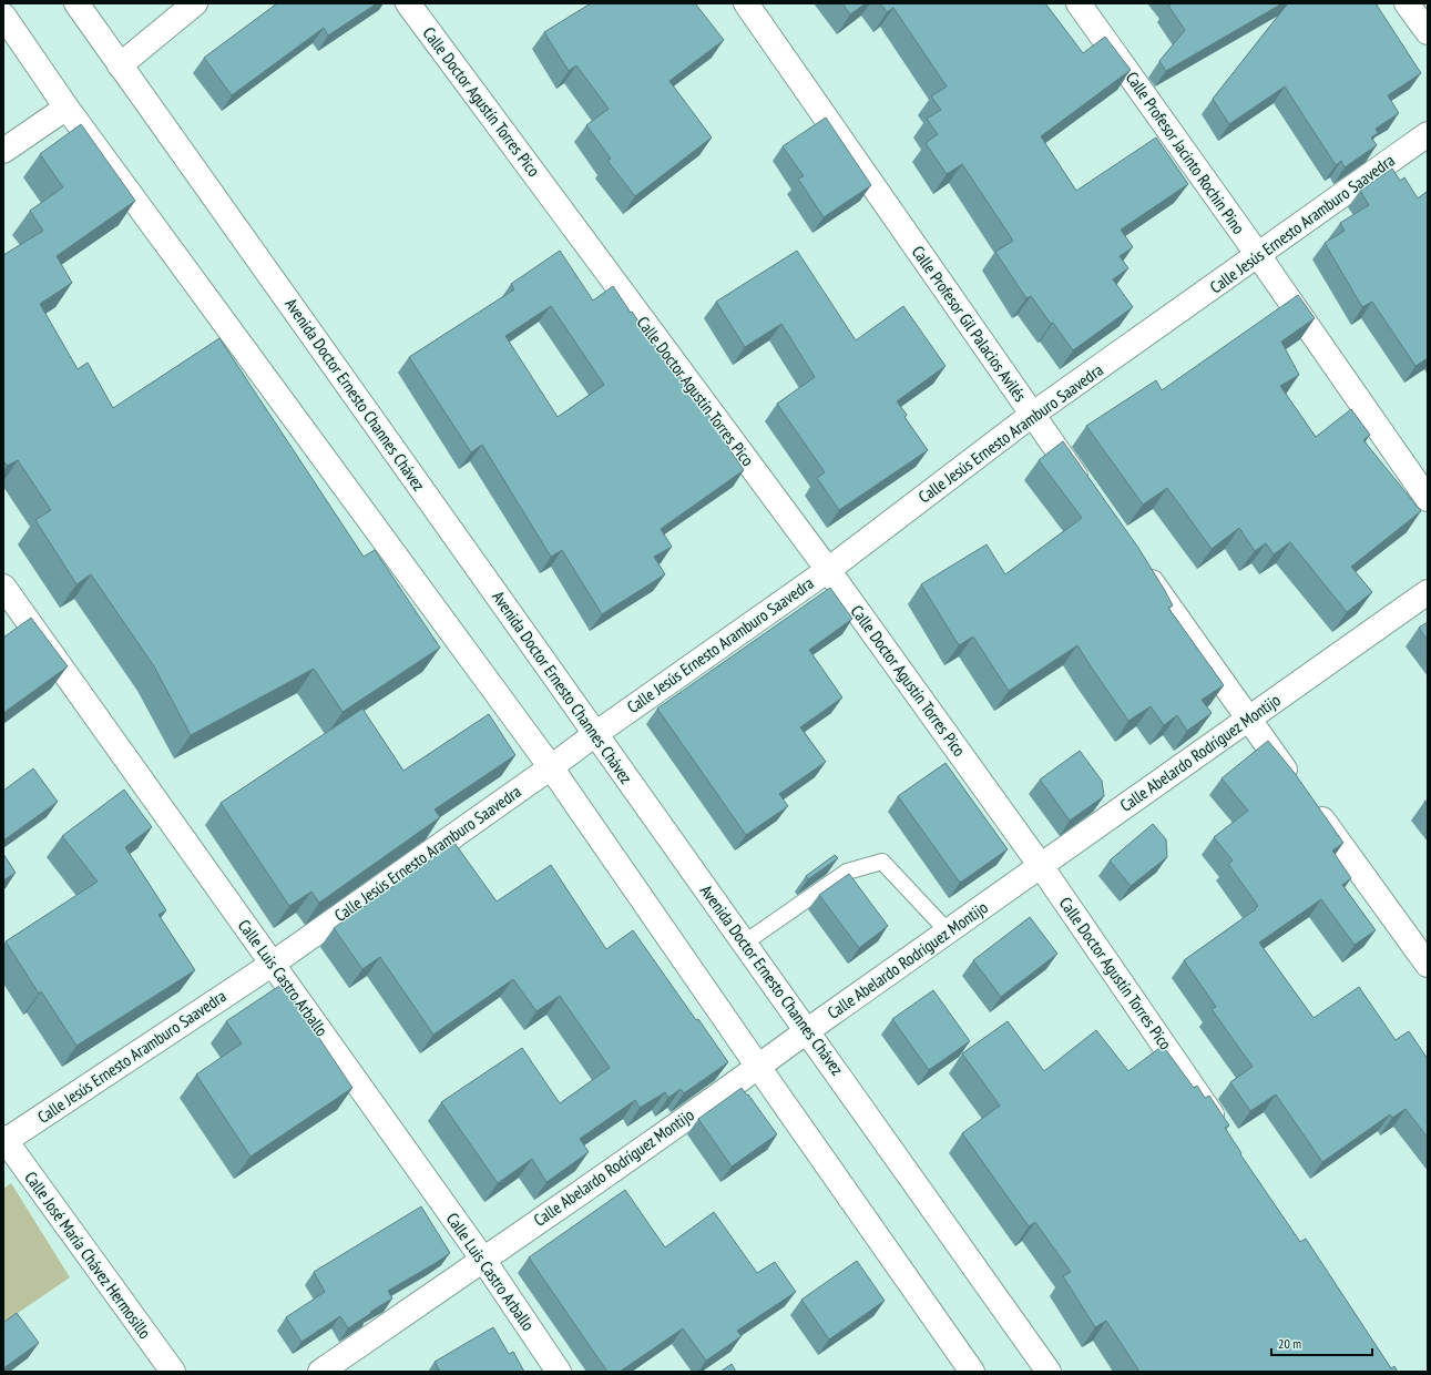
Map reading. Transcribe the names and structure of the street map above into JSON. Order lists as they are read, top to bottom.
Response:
{
  "streets": {
    "street": [
      "Calle Doctor Agustín Torres Pico",
      "Calle Profesor Jacinto Rochin Pino",
      "Calle Jesús Ernesto Aramburo Saavedra",
      "Calle Profesor Gil Palacios Avilés",
      "Avenida Doctor Ernesto Channes Chávez",
      "Calle Abelardo Rodríguez Montijo",
      "Calle Luis Castro Arballo",
      "Calle José María Chávez Hermosillo"
    ]
  },
  "crossings": [
    ["Calle Doctor Agustín Torres Pico", "Calle Jesús Ernesto Aramburo Saavedra"],
    ["Calle Doctor Agustín Torres Pico", "Calle Abelardo Rodríguez Montijo"],
    ["Calle Profesor Jacinto Rochin Pino", "Calle Jesús Ernesto Aramburo Saavedra"],
    ["Calle Jesús Ernesto Aramburo Saavedra", "Calle Profesor Gil Palacios Avilés"],
    ["Calle Jesús Ernesto Aramburo Saavedra", "Avenida Doctor Ernesto Channes Chávez"],
    ["Calle Jesús Ernesto Aramburo Saavedra", "Calle Luis Castro Arballo"],
    ["Calle Jesús Ernesto Aramburo Saavedra", "Calle José María Chávez Hermosillo"],
    ["Avenida Doctor Ernesto Channes Chávez", "Calle Abelardo Rodríguez Montijo"],
    ["Calle Abelardo Rodríguez Montijo", "Calle Luis Castro Arballo"]
  ],
  "scale_bar": "20 m"
}
